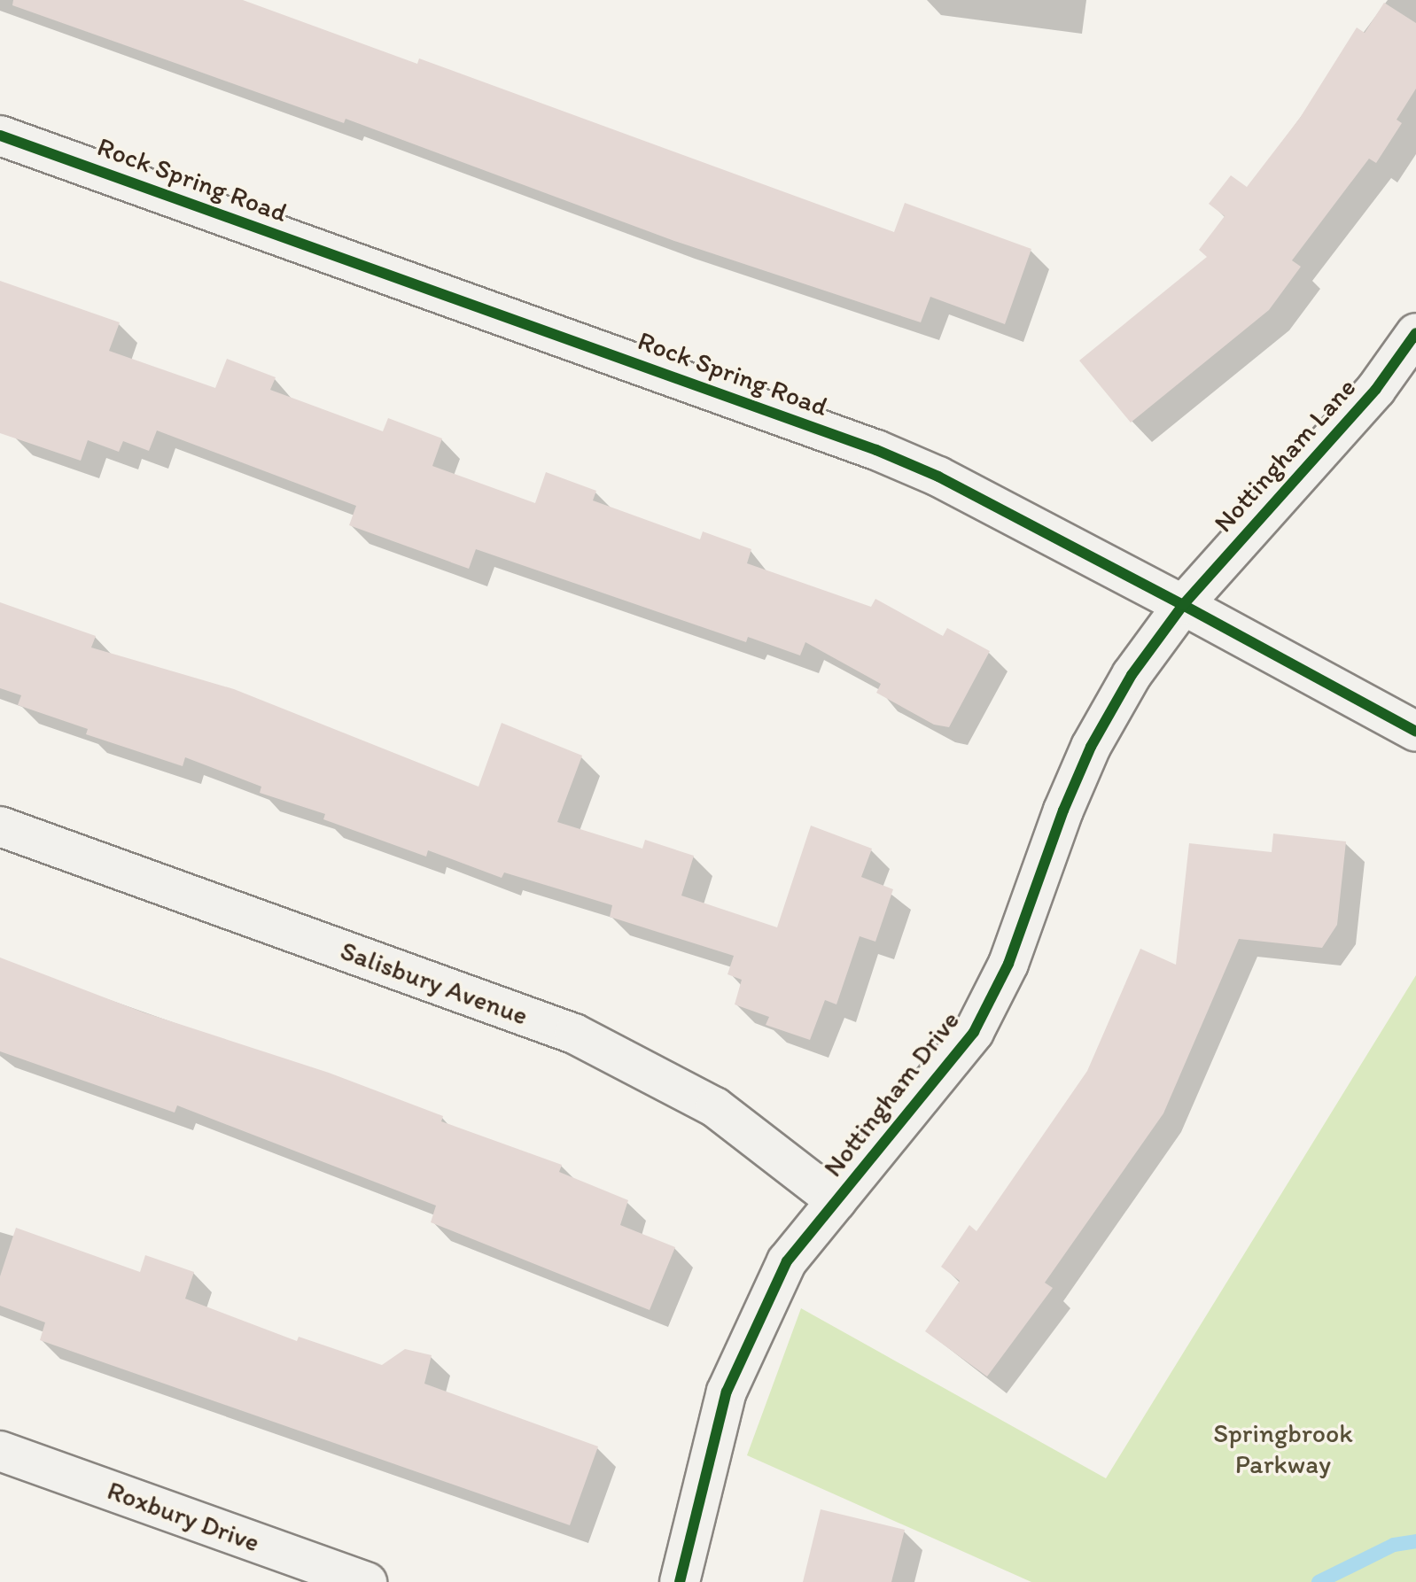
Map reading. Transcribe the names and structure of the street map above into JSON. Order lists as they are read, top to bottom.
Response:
{
  "streets": {
    "street": [
      "Rock Spring Road",
      "Nottingham Lane",
      "Salisbury Avenue",
      "Nottingham Drive",
      "Roxbury Drive"
    ]
  },
  "crossings": [
    ["Rock Spring Road", "Nottingham Lane"],
    ["Rock Spring Road", "Nottingham Drive"],
    ["Nottingham Lane", "Nottingham Drive"],
    ["Salisbury Avenue", "Nottingham Drive"]
  ],
  "parks": ["Springbrook Parkway"]
}
